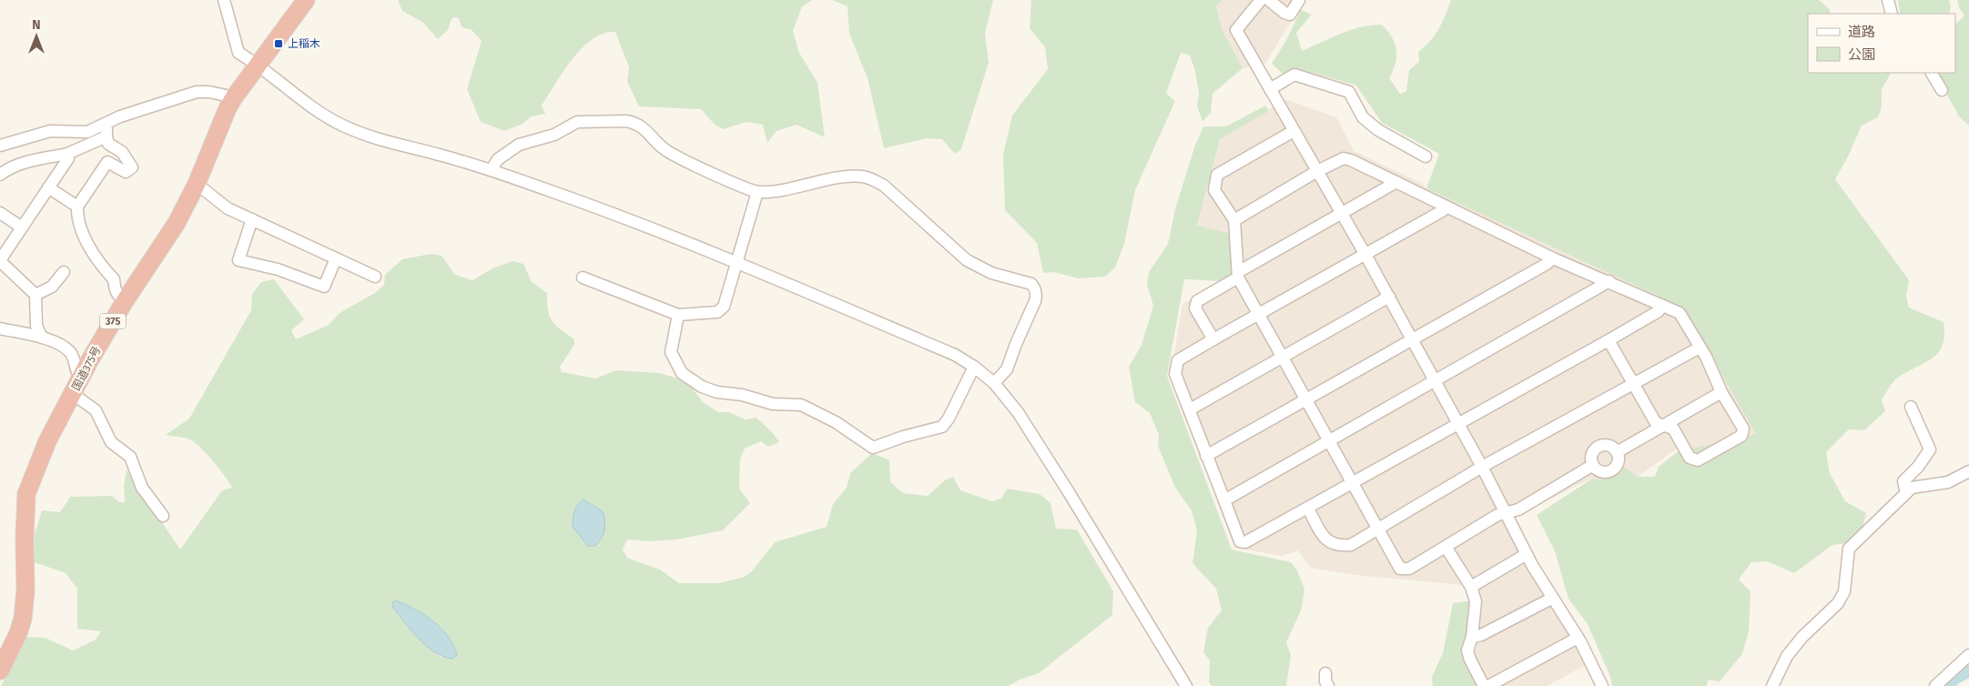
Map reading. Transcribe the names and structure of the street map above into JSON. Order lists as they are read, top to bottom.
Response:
{
  "streets": {
    "highway": ["375", "国道375号"]
  },
  "places": {
    "transit": ["上稲木"]
  },
  "legend": ["道路", "公園"],
  "north": "top"
}
